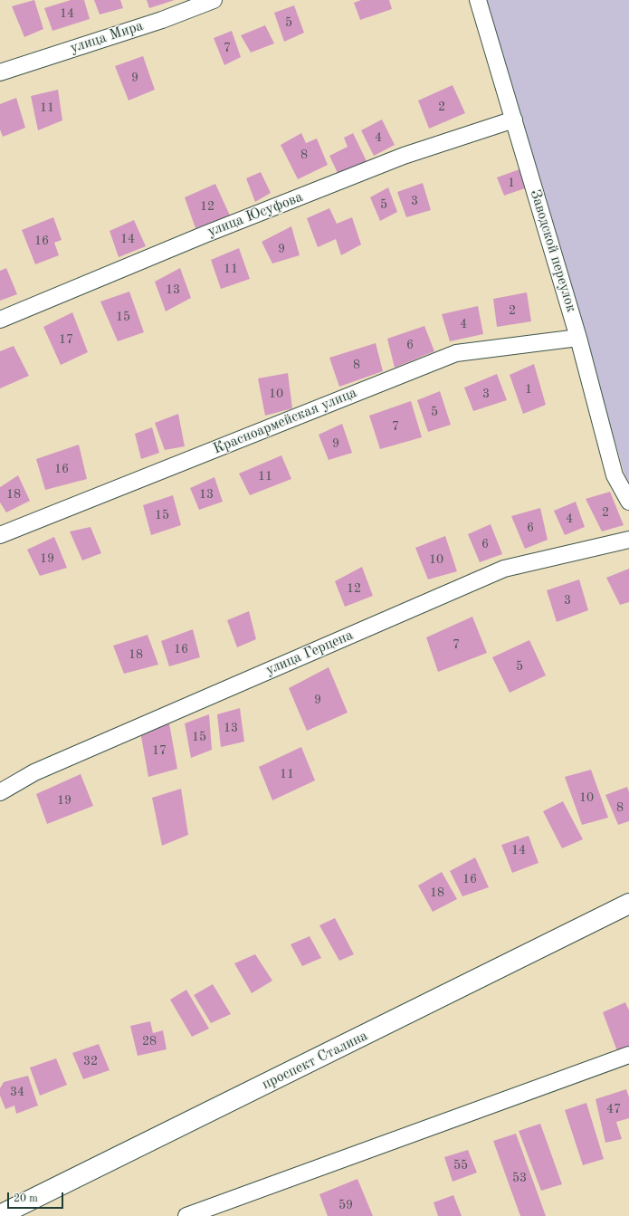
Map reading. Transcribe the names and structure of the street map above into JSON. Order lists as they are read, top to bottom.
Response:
{
  "streets": {
    "street": [
      "улица Мира",
      "улица Юсуфова",
      "Заводской переулок",
      "Красноармейская улица",
      "улица Герцена",
      "проспект Сталина"
    ]
  },
  "crossings": [
    ["улица Юсуфова", "Заводской переулок"],
    ["Заводской переулок", "Красноармейская улица"]
  ],
  "house_numbers": [
    "14",
    "5",
    "7",
    "9",
    "2",
    "11",
    "4",
    "8",
    "1",
    "3",
    "5",
    "12",
    "14",
    "16",
    "9",
    "11",
    "13",
    "2",
    "15",
    "4",
    "17",
    "6",
    "8",
    "1",
    "10",
    "3",
    "5",
    "7",
    "9",
    "16",
    "11",
    "18",
    "13",
    "2",
    "15",
    "4",
    "6",
    "6",
    "19",
    "10",
    "12",
    "3",
    "7",
    "16",
    "18",
    "5",
    "9",
    "13",
    "15",
    "17",
    "11",
    "10",
    "19",
    "8",
    "14",
    "16",
    "18",
    "28",
    "32",
    "34",
    "47",
    "55",
    "53",
    "59"
  ],
  "scale_bar": "20 m"
}
